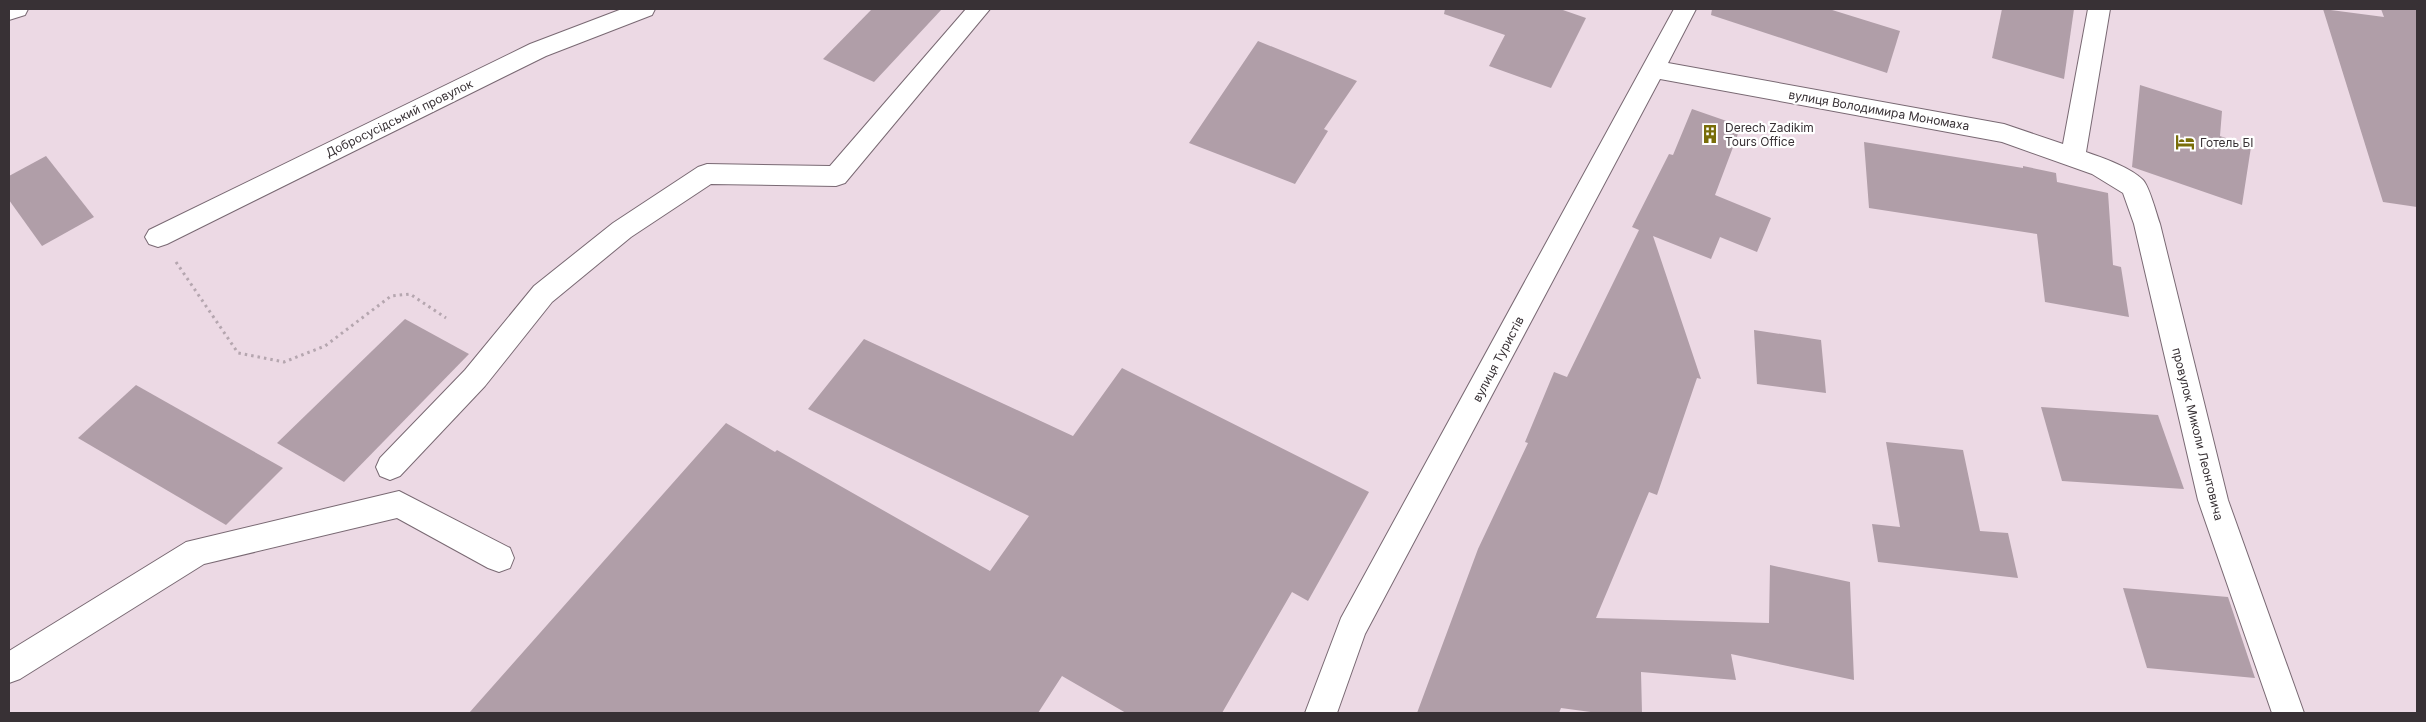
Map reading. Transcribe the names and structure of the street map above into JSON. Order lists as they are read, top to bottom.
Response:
{
  "streets": {
    "street": [
      "вулиця Володимира Мономаха",
      "Добросусідський провулок",
      "вулиця Туристів",
      "провулок Миколи Леонтовича"
    ]
  },
  "crossings": [
    ["вулиця Володимира Мономаха", "вулиця Туристів"],
    ["вулиця Володимира Мономаха", "провулок Миколи Леонтовича"]
  ],
  "places": {
    "building": ["Derech Zadikim Tours Office"],
    "hotel": ["Готель БІ"]
  }
}
